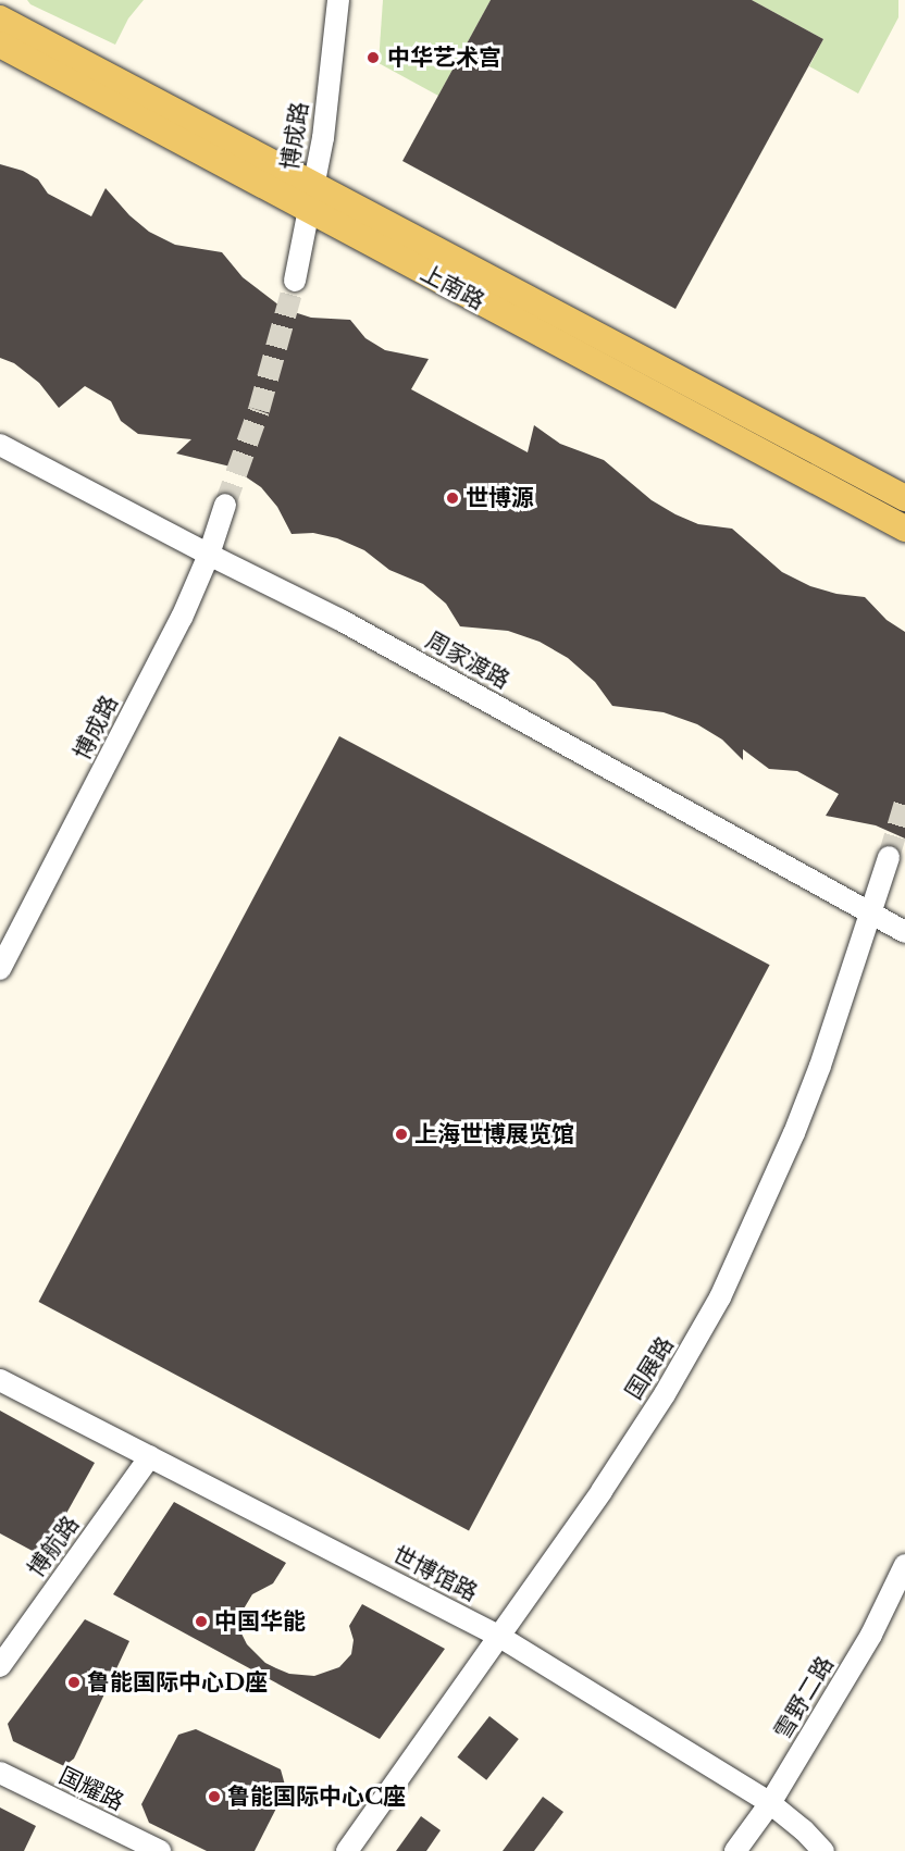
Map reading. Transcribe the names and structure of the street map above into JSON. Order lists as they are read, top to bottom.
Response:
{
  "streets": {
    "main road": ["上南路"],
    "street": [
      "博成路",
      "周家渡路",
      "国展路",
      "博航路",
      "世博馆路",
      "雪野二路",
      "国耀路"
    ]
  },
  "crossings": [
    ["博成路", "上南路"],
    ["博成路", "周家渡路"],
    ["周家渡路", "国展路"],
    ["国展路", "世博馆路"],
    ["博航路", "世博馆路"],
    ["世博馆路", "雪野二路"]
  ],
  "places": [
    "中华艺术宫",
    "世博源",
    "上海世博展览馆",
    "中国华能",
    "鲁能国际中心D座",
    "鲁能国际中心C座"
  ]
}
